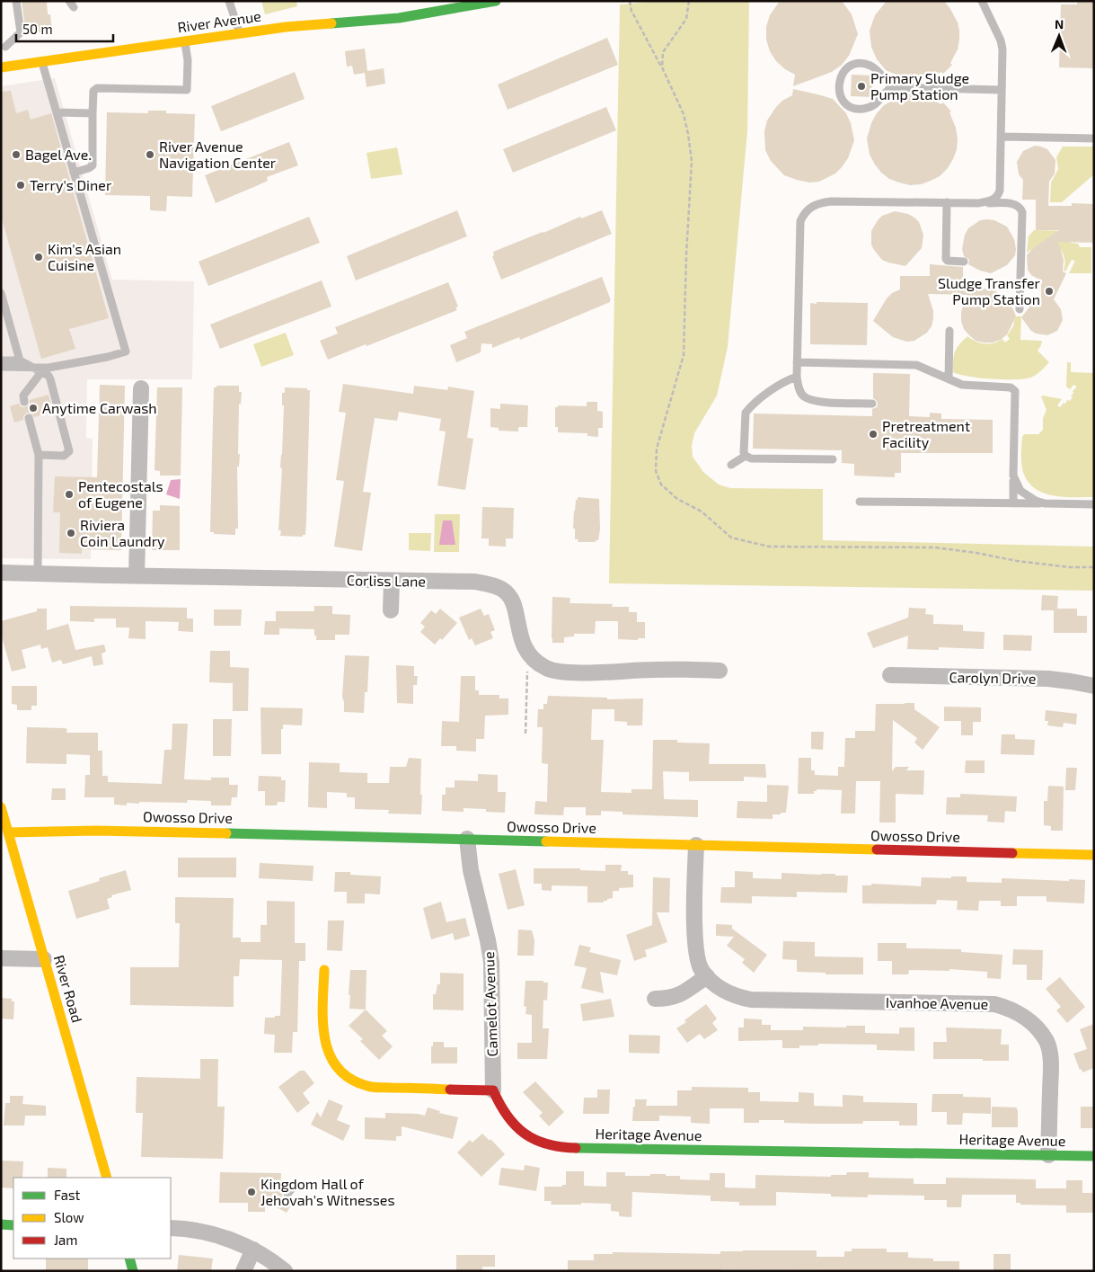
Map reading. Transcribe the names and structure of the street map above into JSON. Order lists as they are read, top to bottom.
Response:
{
  "streets": {
    "street": [
      "River Avenue",
      "Corliss Lane",
      "Carolyn Drive",
      "Owosso Drive",
      "River Road",
      "Ivanhoe Avenue",
      "Camelot Avenue",
      "Heritage Avenue"
    ]
  },
  "crossings": [
    ["Owosso Drive", "River Road"],
    ["Owosso Drive", "Ivanhoe Avenue"],
    ["Owosso Drive", "Camelot Avenue"],
    ["Ivanhoe Avenue", "Heritage Avenue"],
    ["Camelot Avenue", "Heritage Avenue"]
  ],
  "places": [
    "Primary Sludge Pump Station",
    "Bagel Ave.",
    "River Avenue Navigation Center",
    "Terry's Diner",
    "Kim's Asian Cuisine",
    "Sludge Transfer Pump Station",
    "Anytime Carwash",
    "Pretreatment Facility",
    "Pentecostals of Eugene",
    "Riviera Coin Laundry",
    "Kingdom Hall of Jehovah's Witnesses"
  ],
  "legend": ["Fast", "Slow", "Jam"],
  "scale_bar": "50 m",
  "north": "top"
}
